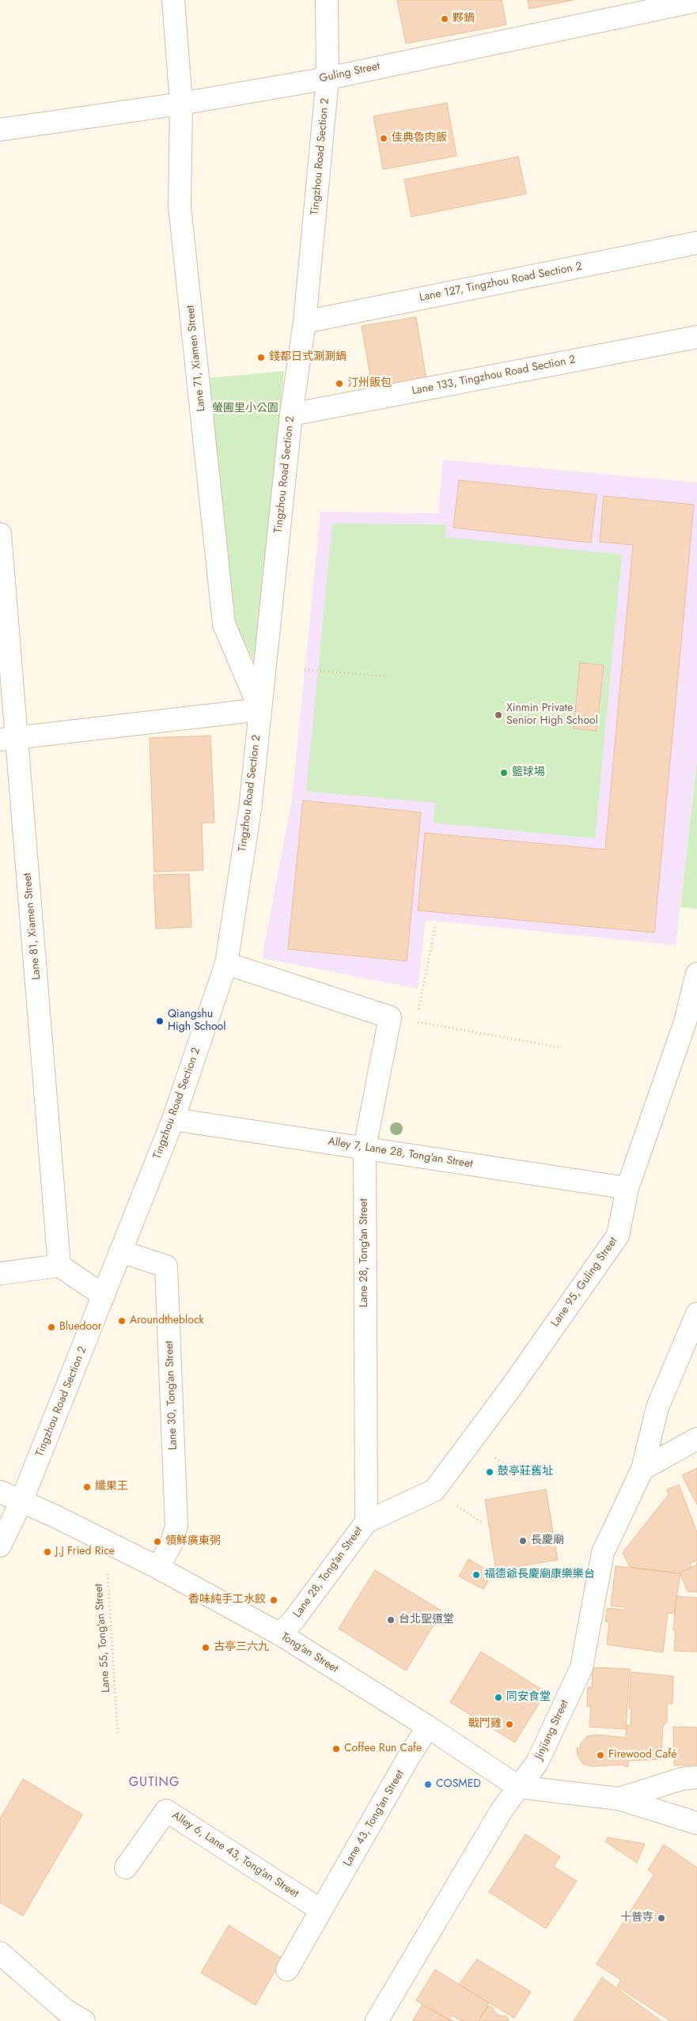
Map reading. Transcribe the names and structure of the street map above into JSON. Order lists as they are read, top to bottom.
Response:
{
  "streets": {
    "street": [
      "Guling Street",
      "Tingzhou Road Section 2",
      "Lane 127, Tingzhou Road Section 2",
      "Lane 71, Xiamen Street",
      "Lane 133, Tingzhou Road Section 2",
      "Lane 81, Xiamen Street",
      "Alley 7, Lane 28, Tong'an Street",
      "Lane 28, Tong'an Street",
      "Lane 95, Guling Street",
      "Lane 30, Tong'an Street",
      "Tong'an Street",
      "Jinjiang Street",
      "Lane 43, Tong'an Street",
      "Alley 6, Lane 43, Tong'an Street"
    ],
    "path": ["Lane 55, Tong'an Street"]
  },
  "crossings": [
    ["Guling Street", "Tingzhou Road Section 2"],
    ["Guling Street", "Lane 71, Xiamen Street"],
    ["Tingzhou Road Section 2", "Lane 127, Tingzhou Road Section 2"],
    ["Tingzhou Road Section 2", "Lane 71, Xiamen Street"],
    ["Tingzhou Road Section 2", "Lane 133, Tingzhou Road Section 2"],
    ["Tingzhou Road Section 2", "Alley 7, Lane 28, Tong'an Street"],
    ["Tingzhou Road Section 2", "Lane 28, Tong'an Street"],
    ["Tingzhou Road Section 2", "Lane 30, Tong'an Street"],
    ["Tingzhou Road Section 2", "Tong'an Street"],
    ["Alley 7, Lane 28, Tong'an Street", "Lane 28, Tong'an Street"],
    ["Alley 7, Lane 28, Tong'an Street", "Lane 95, Guling Street"],
    ["Lane 28, Tong'an Street", "Lane 95, Guling Street"],
    ["Lane 28, Tong'an Street", "Tong'an Street"],
    ["Lane 30, Tong'an Street", "Tong'an Street"],
    ["Lane 55, Tong'an Street", "Tong'an Street"],
    ["Tong'an Street", "Jinjiang Street"],
    ["Tong'an Street", "Lane 43, Tong'an Street"],
    ["Lane 43, Tong'an Street", "Alley 6, Lane 43, Tong'an Street"]
  ],
  "districts": ["GUTING"],
  "parks": ["螢圃里小公園"],
  "places": [
    "夥鍋",
    "佳典魯肉飯",
    "錢都日式涮涮鍋",
    "汀州飯包",
    "Xinmin Private Senior High School",
    "籃球場",
    "Qiangshu High School",
    "Aroundtheblock",
    "Bluedoor",
    "鼓亭莊舊址",
    "纖果王",
    "長慶廟",
    "領鮮廣東粥",
    "J.J Fried Rice",
    "福德爺長慶廟康樂樂台",
    "香味純手工水餃",
    "台北聖道堂",
    "古亭三六九",
    "同安食堂",
    "戰鬥雞",
    "Coffee Run Cafe",
    "Firewood Café",
    "COSMED",
    "十普寺"
  ]
}
